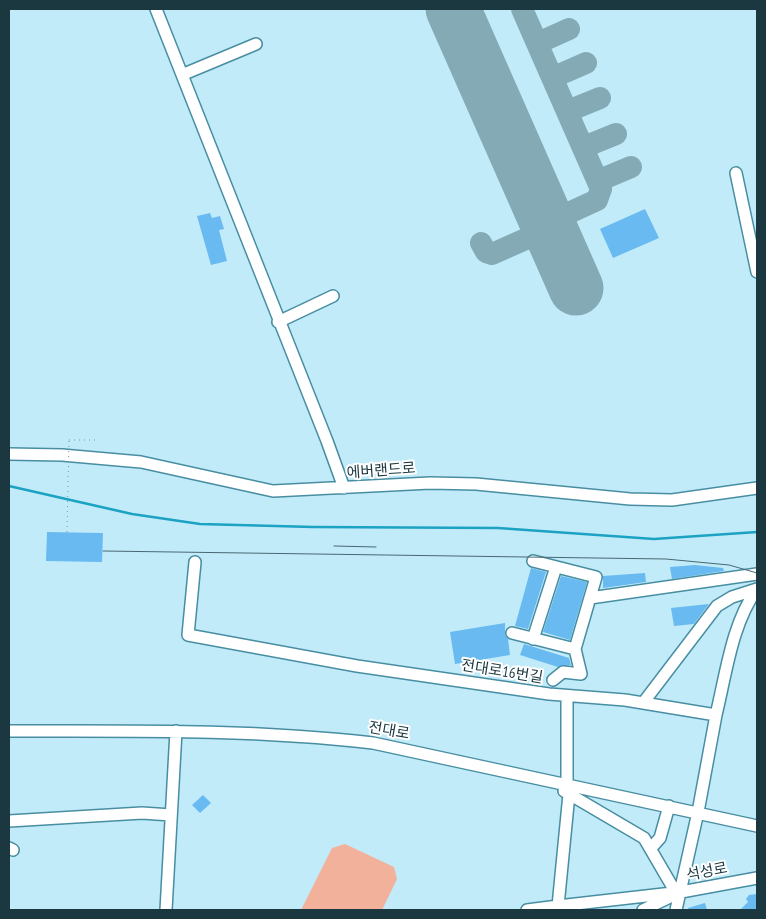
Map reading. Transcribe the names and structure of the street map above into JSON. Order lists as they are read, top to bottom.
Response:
{
  "streets": {
    "street": [
      "에버랜드로",
      "전대로16번길",
      "전대로",
      "석성로"
    ]
  }
}
